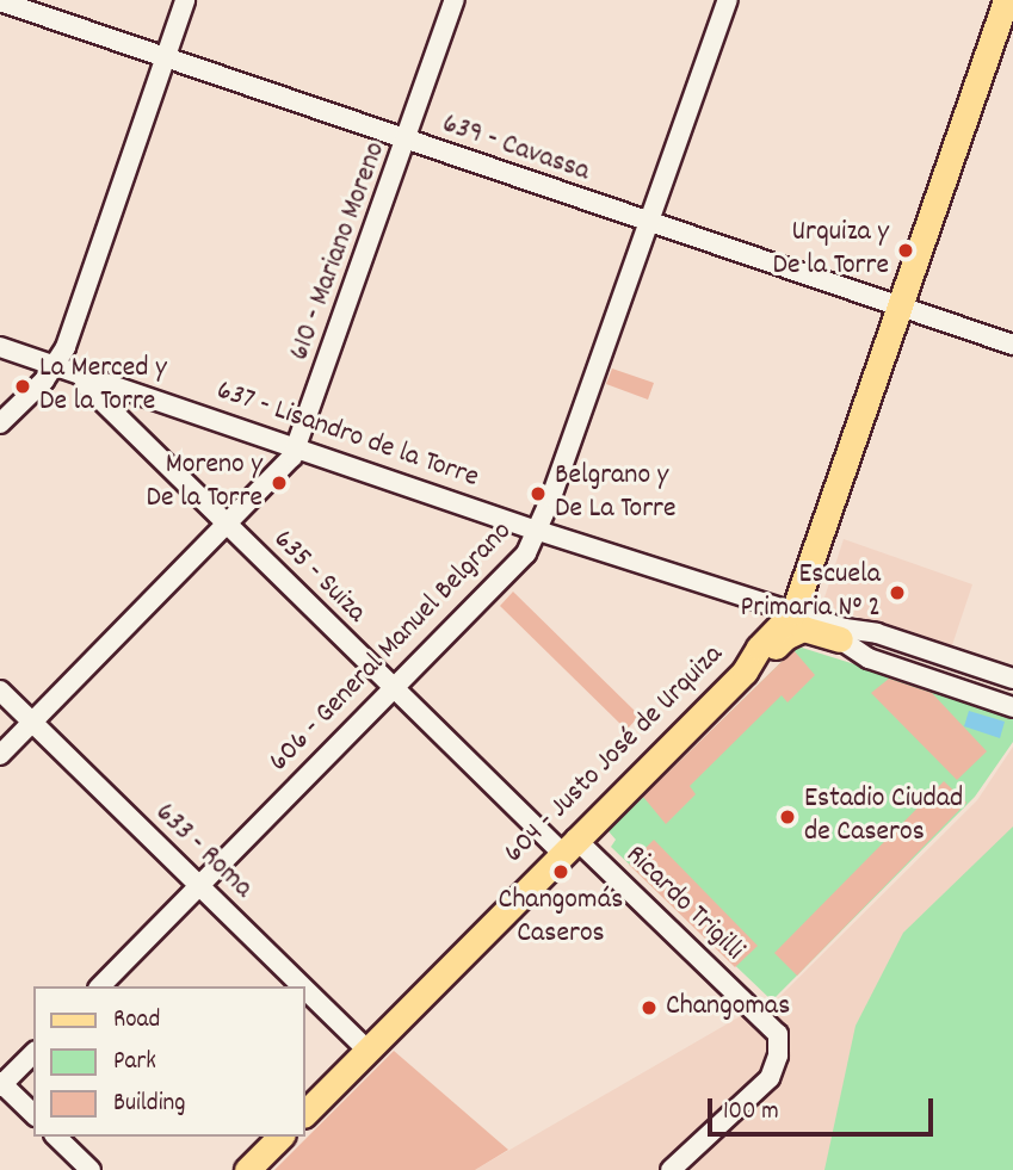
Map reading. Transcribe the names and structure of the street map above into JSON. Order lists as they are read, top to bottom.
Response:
{
  "streets": {
    "main road": ["604 - Justo José de Urquiza"],
    "street": [
      "639 - Cavassa",
      "610 - Mariano Moreno",
      "637 - Lisandro de la Torre",
      "635 - Suiza",
      "606 - General Manuel Belgrano",
      "633 - Roma",
      "Ricardo Trigilli"
    ]
  },
  "crossings": [
    ["639 - Cavassa", "610 - Mariano Moreno"],
    ["639 - Cavassa", "606 - General Manuel Belgrano"],
    ["639 - Cavassa", "604 - Justo José de Urquiza"],
    ["610 - Mariano Moreno", "637 - Lisandro de la Torre"],
    ["610 - Mariano Moreno", "635 - Suiza"],
    ["610 - Mariano Moreno", "633 - Roma"],
    ["637 - Lisandro de la Torre", "635 - Suiza"],
    ["637 - Lisandro de la Torre", "606 - General Manuel Belgrano"],
    ["637 - Lisandro de la Torre", "604 - Justo José de Urquiza"],
    ["635 - Suiza", "606 - General Manuel Belgrano"],
    ["635 - Suiza", "604 - Justo José de Urquiza"],
    ["635 - Suiza", "Ricardo Trigilli"],
    ["606 - General Manuel Belgrano", "633 - Roma"],
    ["604 - Justo José de Urquiza", "633 - Roma"],
    ["604 - Justo José de Urquiza", "Ricardo Trigilli"]
  ],
  "places": [
    "Urquiza y De la Torre",
    "La Merced y De la Torre",
    "Moreno y De la Torre",
    "Belgrano y De La Torre",
    "Escuela Primaria N° 2",
    "Estadio Ciudad de Caseros",
    "Changomás Caseros",
    "Changomas"
  ],
  "legend": ["Road", "Park", "Building"],
  "scale_bar": "100 m"
}
